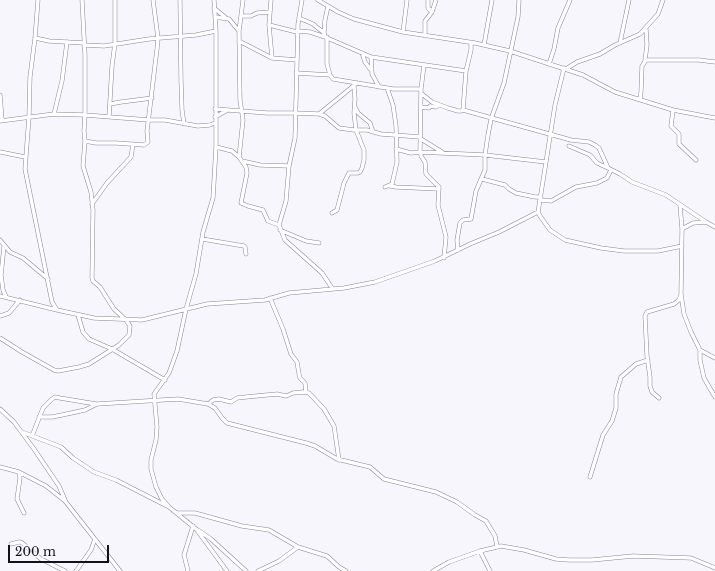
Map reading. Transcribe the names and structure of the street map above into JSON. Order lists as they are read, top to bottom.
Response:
{
  "scale_bar": "200 m"
}
